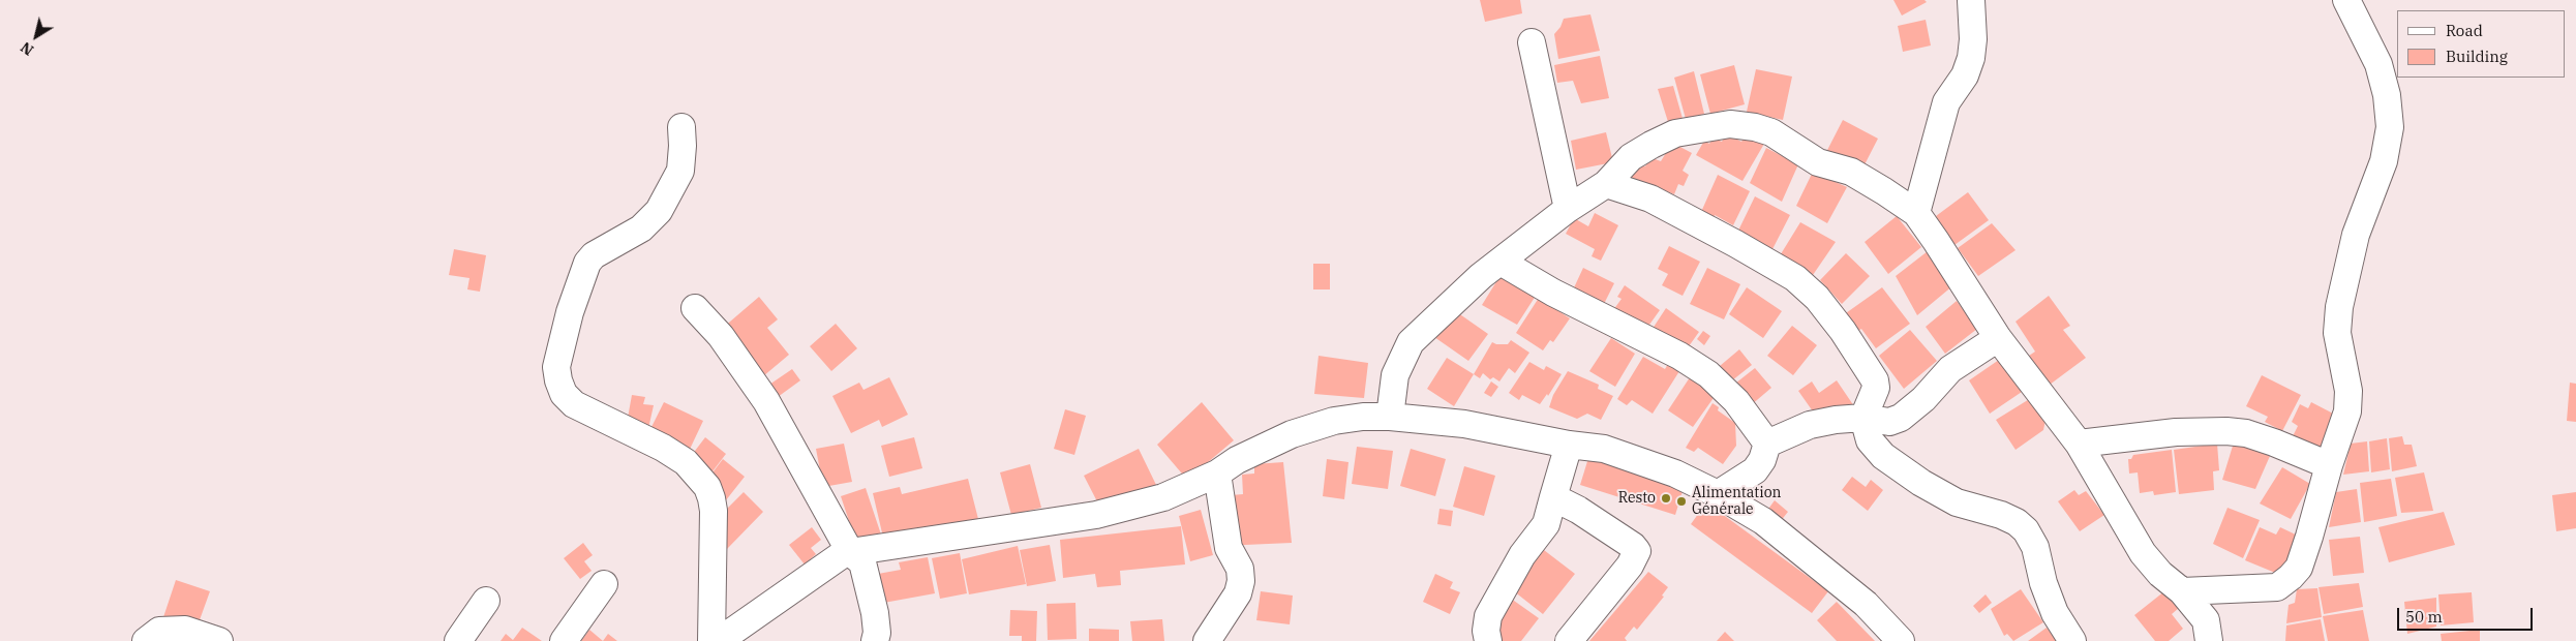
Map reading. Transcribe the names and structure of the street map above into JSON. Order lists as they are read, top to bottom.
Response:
{
  "places": ["Resto", "Alimentation Générale"],
  "legend": ["Road", "Building"],
  "scale_bar": "50 m",
  "north": "bottom left"
}
